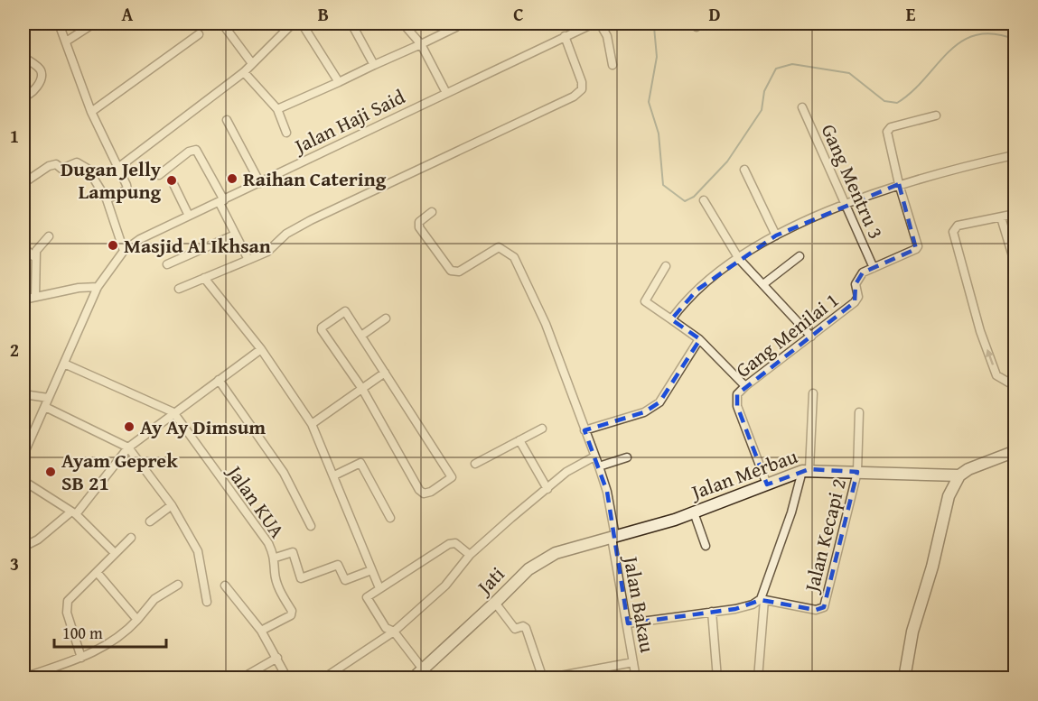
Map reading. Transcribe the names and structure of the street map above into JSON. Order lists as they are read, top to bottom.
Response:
{
  "streets": {
    "street": [
      "Jalan Haji Said",
      "Gang Mentru 3",
      "Gang Menilai 1",
      "Jalan Merbau",
      "Jalan KUA",
      "Jalan Kecapi 2",
      "Jati",
      "Jalan Bakau"
    ]
  },
  "crossings": [
    ["Gang Mentru 3", "Gang Menilai 1"],
    ["Gang Menilai 1", "Jalan Merbau"],
    ["Jalan Merbau", "Jalan Kecapi 2"],
    ["Jalan Merbau", "Jati"],
    ["Jalan Merbau", "Jalan Bakau"],
    ["Jati", "Jalan Bakau"]
  ],
  "places": [
    "Raihan Catering",
    "Dugan Jelly Lampung",
    "Masjid Al Ikhsan",
    "Ay Ay Dimsum",
    "Ayam Geprek SB 21"
  ],
  "scale_bar": "100 m",
  "grid": {
    "columns": [
      "A",
      "B",
      "C",
      "D",
      "E"
    ],
    "rows": ["1", "2", "3"]
  }
}
